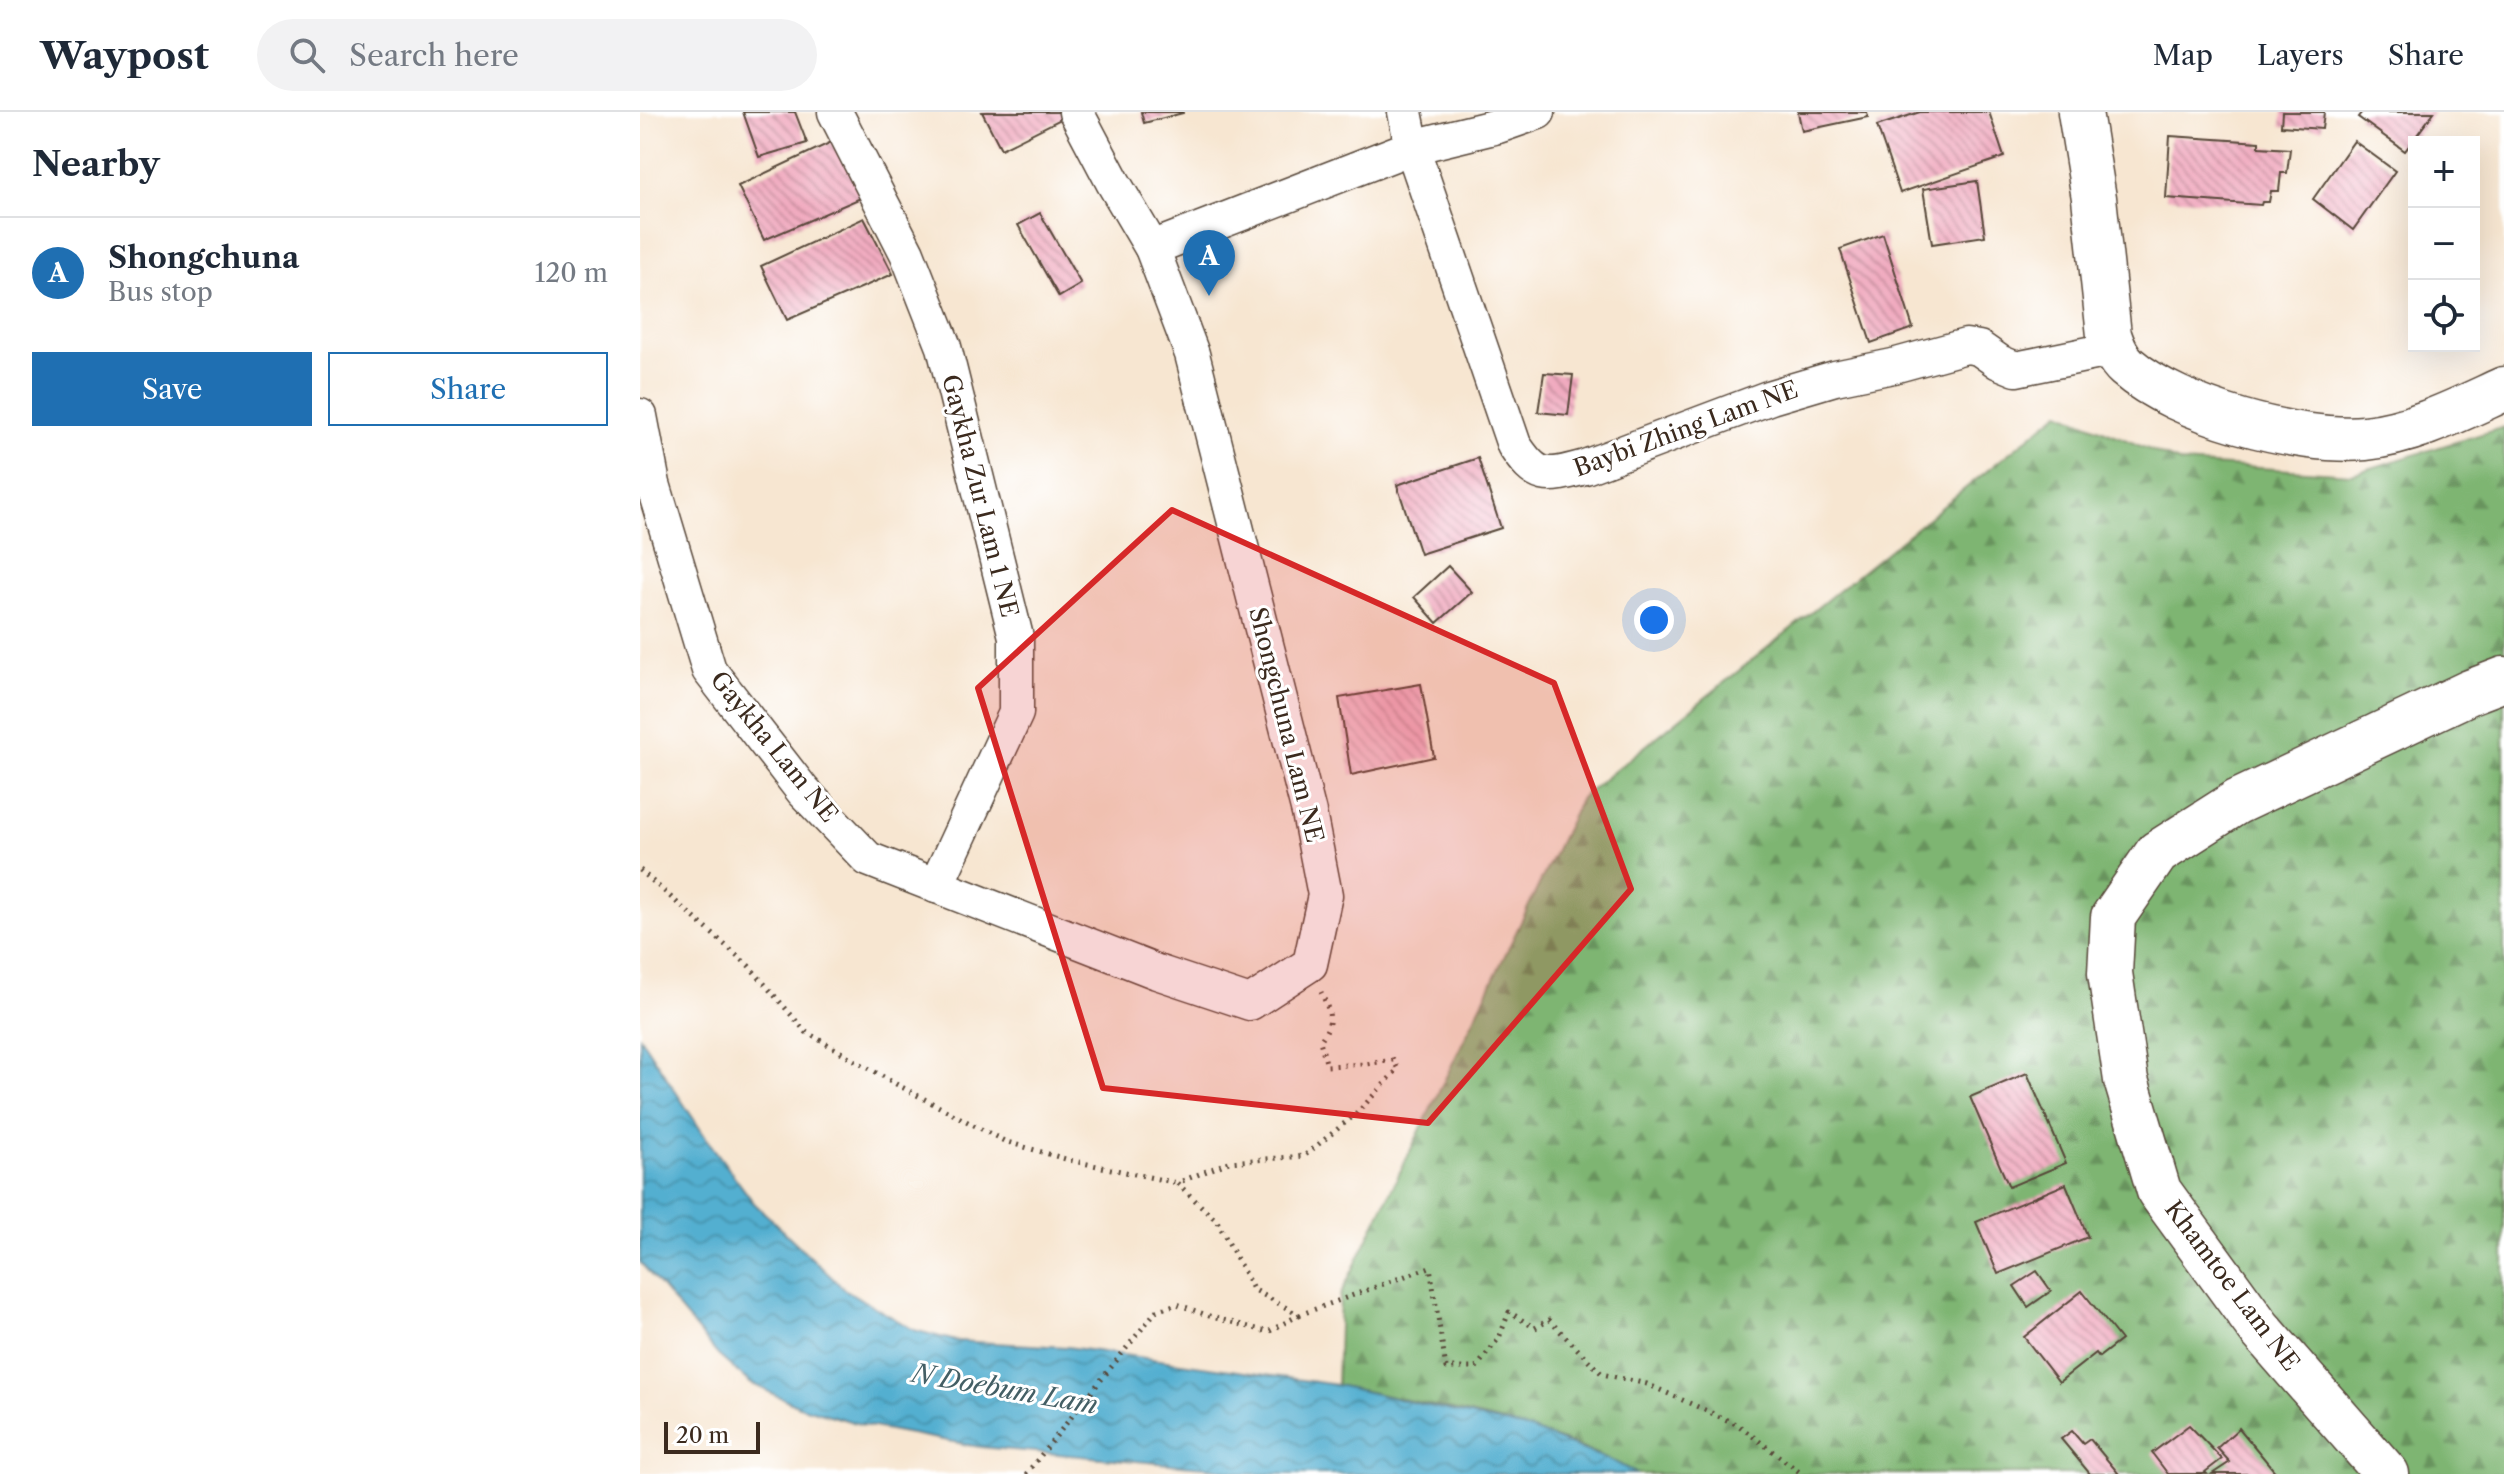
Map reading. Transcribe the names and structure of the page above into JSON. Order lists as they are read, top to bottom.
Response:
{
  "streets": {
    "main road": ["Khamtoe Lam NE"],
    "street": [
      "Baybi Zhing Lam NE",
      "Gaykha Zur Lam 1 NE",
      "Shongchuna Lam NE",
      "Gaykha Lam NE"
    ]
  },
  "crossings": [
    ["Gaykha Zur Lam 1 NE", "Shongchuna Lam NE"],
    ["Gaykha Zur Lam 1 NE", "Gaykha Lam NE"],
    ["Shongchuna Lam NE", "Gaykha Lam NE"]
  ],
  "water": ["N Doebum Lam"],
  "scale_bar": "20 m",
  "page": {
    "header": "Waypost",
    "search": "Search here",
    "nav": ["Map", "Layers", "Share"],
    "heading": "Nearby",
    "map_buttons": ["+", "−"],
    "list": [
      {
        "mark": "A",
        "name": "Shongchuna",
        "note": "Bus stop",
        "value": "120 m"
      }
    ],
    "pins": "A",
    "buttons": ["Save", "Share"],
    "scale": "20 m"
  }
}
